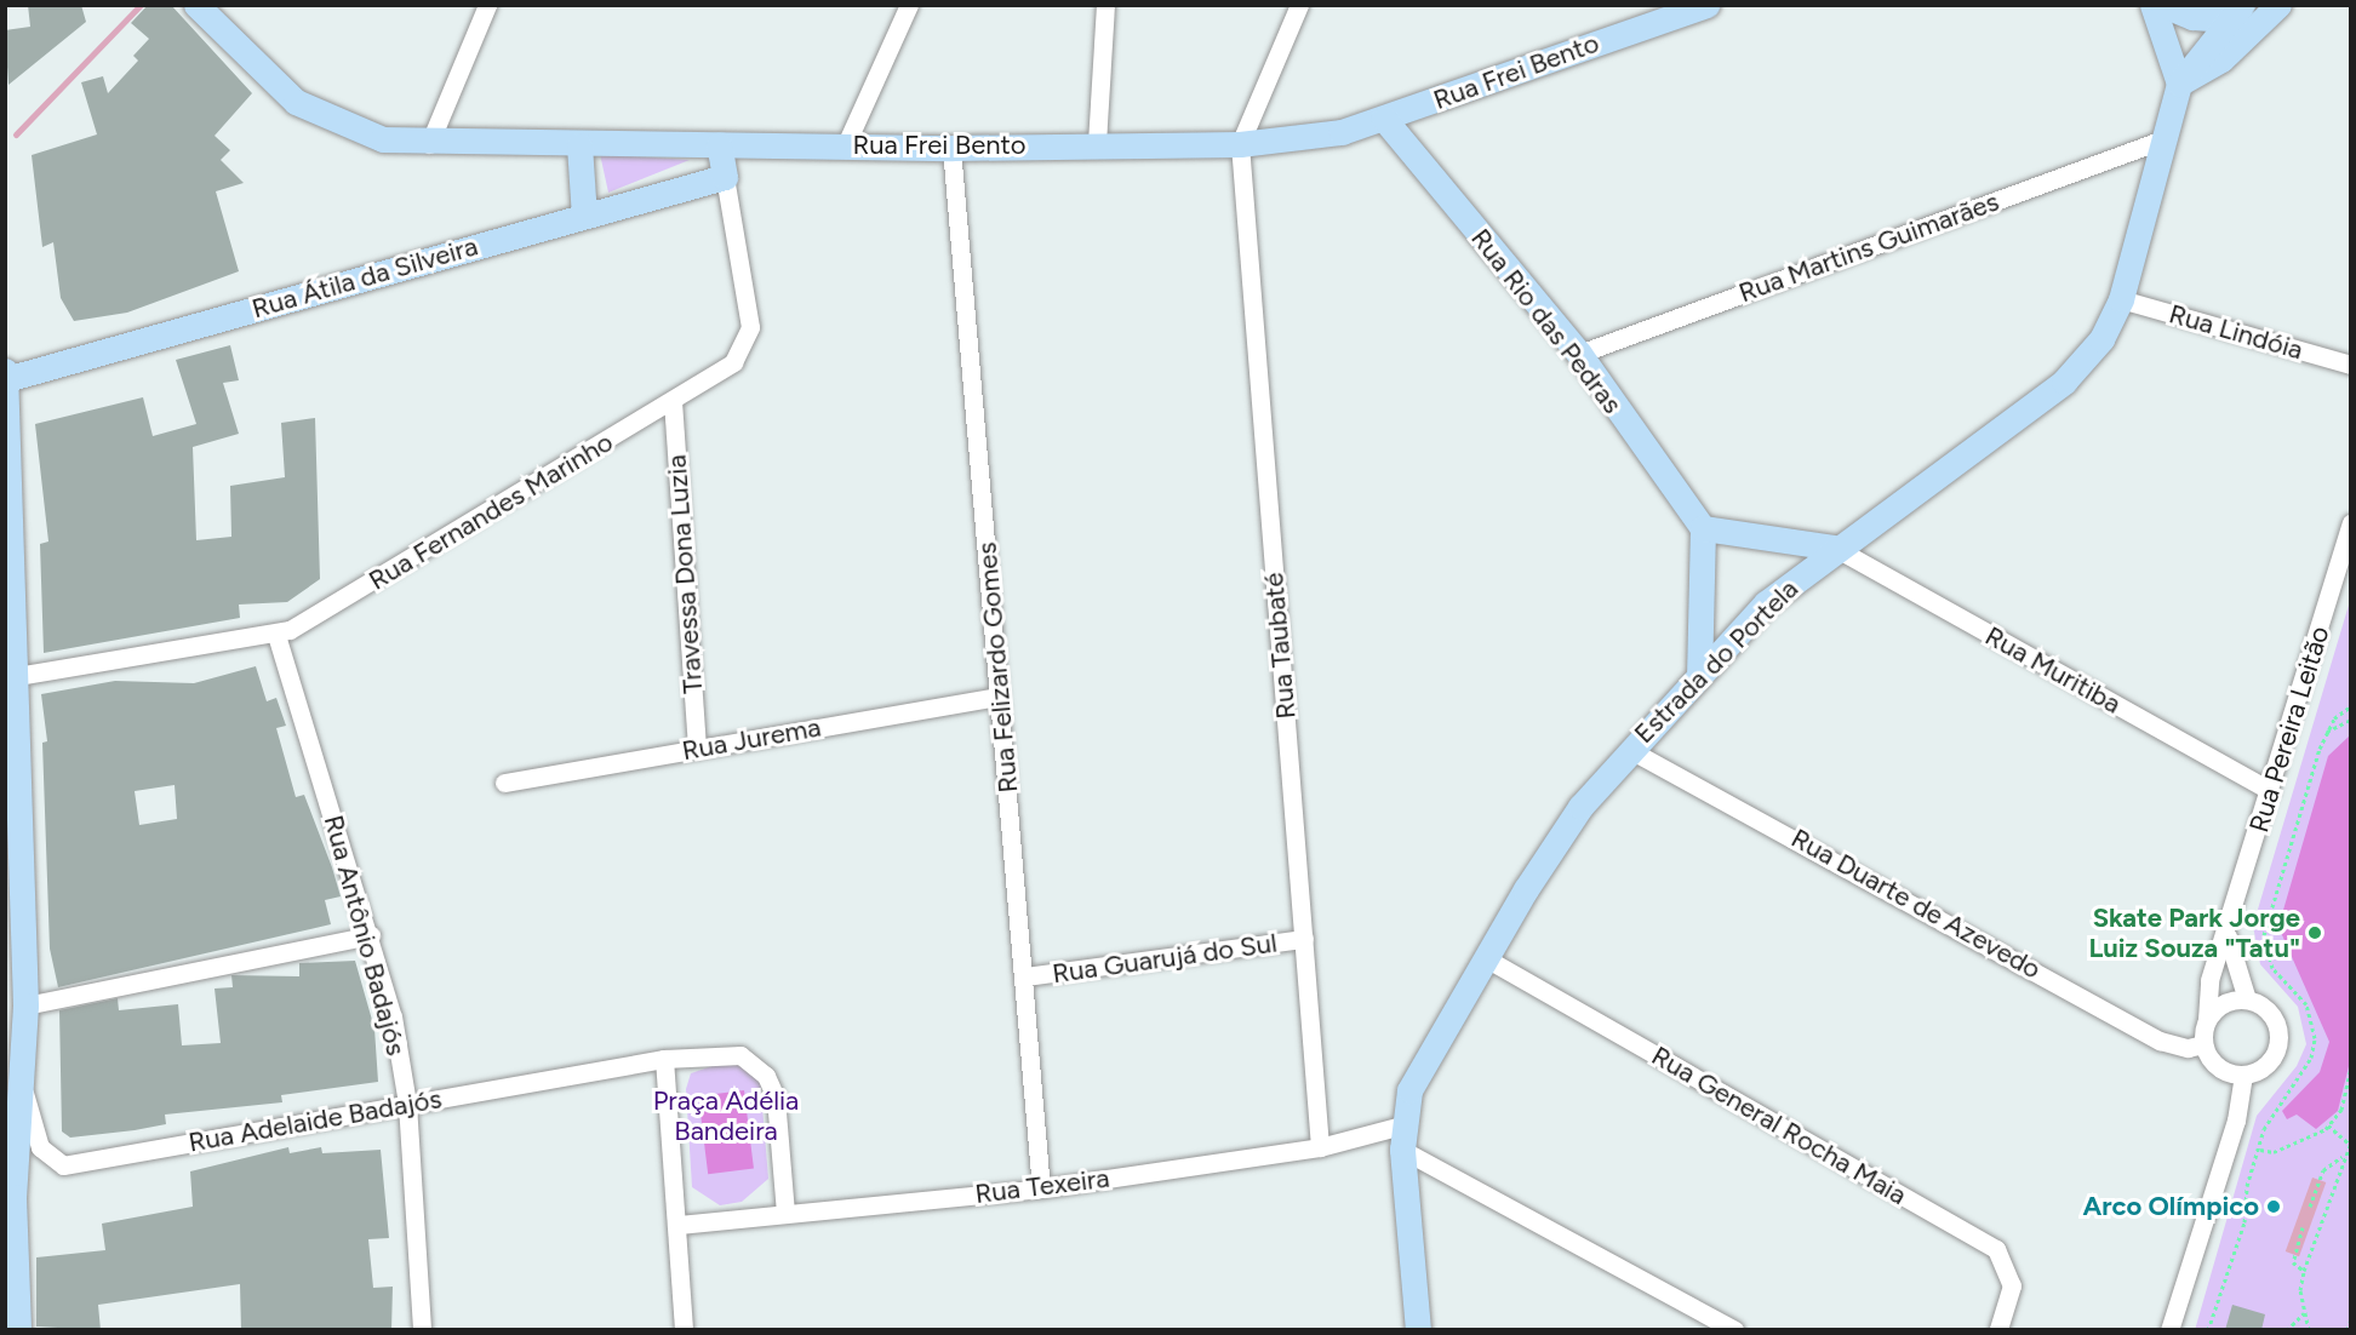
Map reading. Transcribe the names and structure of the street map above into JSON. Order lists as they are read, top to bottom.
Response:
{
  "streets": {
    "street": [
      "Rua Frei Bento",
      "Rua Martins Guimarães",
      "Rua Átila da Silveira",
      "Rua Rio das Pedras",
      "Rua Lindóia",
      "Rua Fernandes Marinho",
      "Travessa Dona Luzia",
      "Rua Taubaté",
      "Estrada do Portela",
      "Rua Felizardo Gomes",
      "Rua Muritiba",
      "Rua Pereira Leitão",
      "Rua Jurema",
      "Rua Duarte de Azevedo",
      "Rua Antônio Badajós",
      "Rua Guarujá do Sul",
      "Rua Adelaide Badajós",
      "Rua General Rocha Maia",
      "Rua Texeira"
    ]
  },
  "crossings": [
    ["Rua Frei Bento", "Rua Rio das Pedras"],
    ["Rua Frei Bento", "Rua Fernandes Marinho"],
    ["Rua Frei Bento", "Rua Taubaté"],
    ["Rua Frei Bento", "Rua Felizardo Gomes"],
    ["Rua Martins Guimarães", "Rua Rio das Pedras"],
    ["Rua Martins Guimarães", "Estrada do Portela"],
    ["Rua Átila da Silveira", "Rua Fernandes Marinho"],
    ["Rua Lindóia", "Estrada do Portela"],
    ["Rua Fernandes Marinho", "Travessa Dona Luzia"],
    ["Rua Fernandes Marinho", "Rua Antônio Badajós"],
    ["Travessa Dona Luzia", "Rua Jurema"],
    ["Rua Taubaté", "Rua Guarujá do Sul"],
    ["Rua Taubaté", "Rua Texeira"],
    ["Estrada do Portela", "Rua Muritiba"],
    ["Estrada do Portela", "Rua Duarte de Azevedo"],
    ["Estrada do Portela", "Rua General Rocha Maia"],
    ["Estrada do Portela", "Rua Texeira"],
    ["Rua Felizardo Gomes", "Rua Jurema"],
    ["Rua Felizardo Gomes", "Rua Guarujá do Sul"],
    ["Rua Felizardo Gomes", "Rua Texeira"],
    ["Rua Muritiba", "Rua Pereira Leitão"],
    ["Rua Pereira Leitão", "Rua Duarte de Azevedo"],
    ["Rua Antônio Badajós", "Rua Adelaide Badajós"]
  ],
  "parks": ["Praça Adélia Bandeira"],
  "places": ["Skate Park Jorge Luiz Souza \"Tatu\"", "Arco Olímpico"]
}
